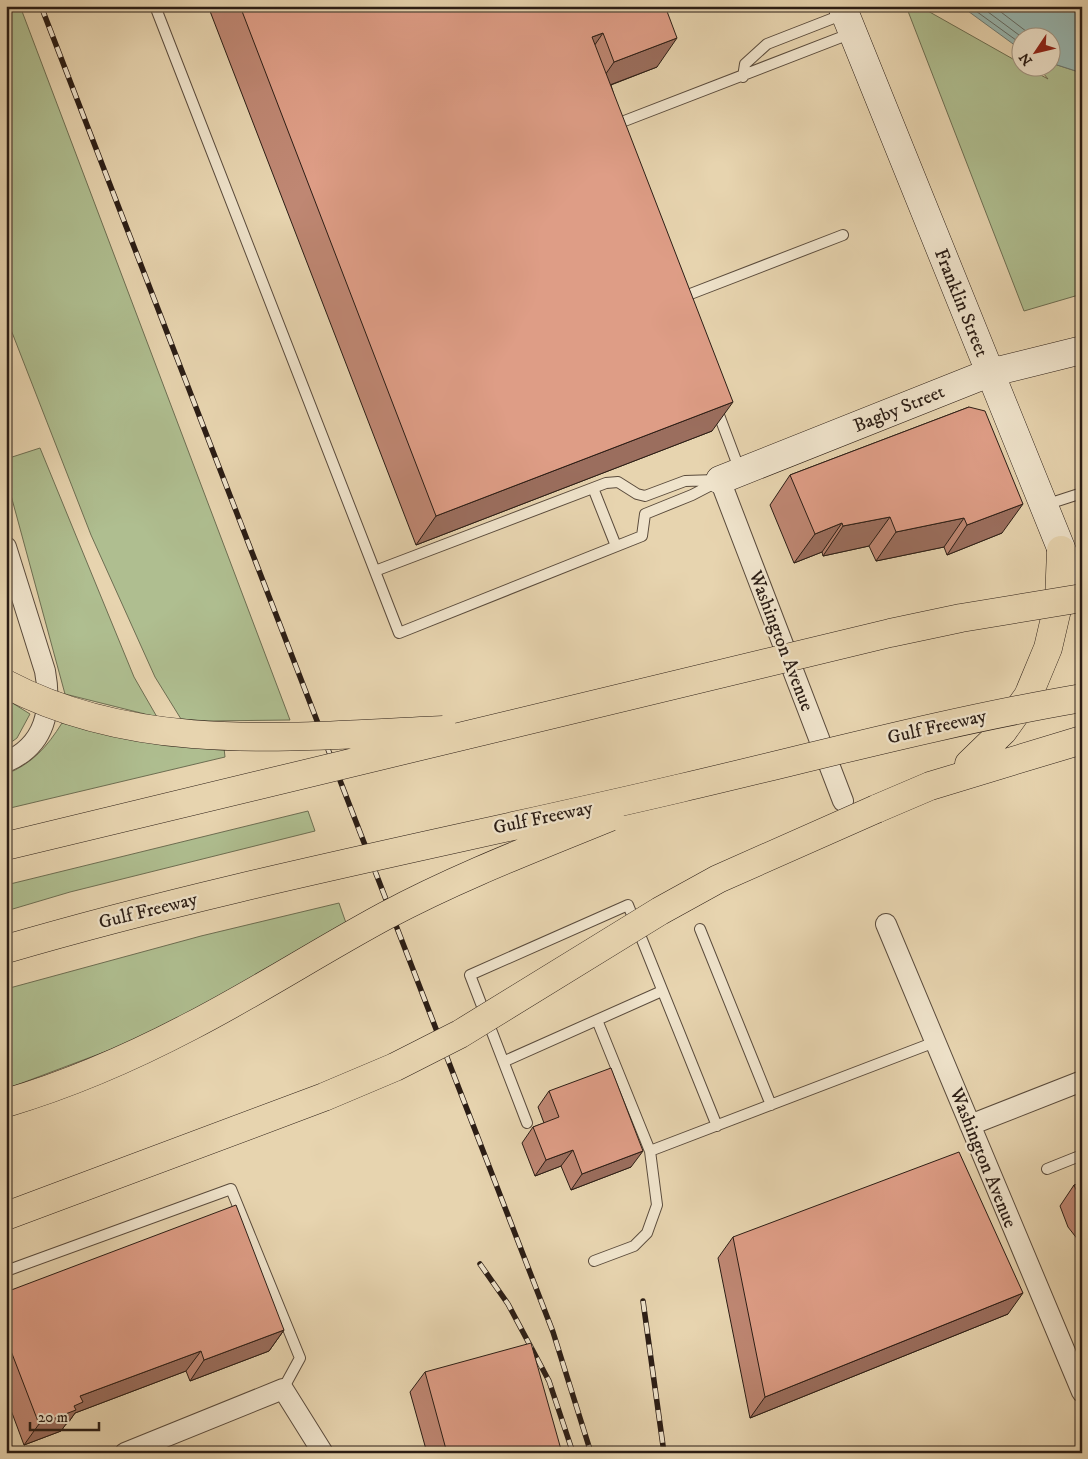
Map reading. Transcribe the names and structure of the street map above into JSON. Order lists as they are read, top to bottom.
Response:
{
  "streets": {
    "highway": ["Gulf Freeway"],
    "main road": ["Franklin Street", "Bagby Street"],
    "street": ["Washington Avenue"]
  },
  "crossings": [
    ["Franklin Street", "Bagby Street"],
    ["Bagby Street", "Washington Avenue"]
  ],
  "scale_bar": "20 m",
  "north": "bottom left"
}
